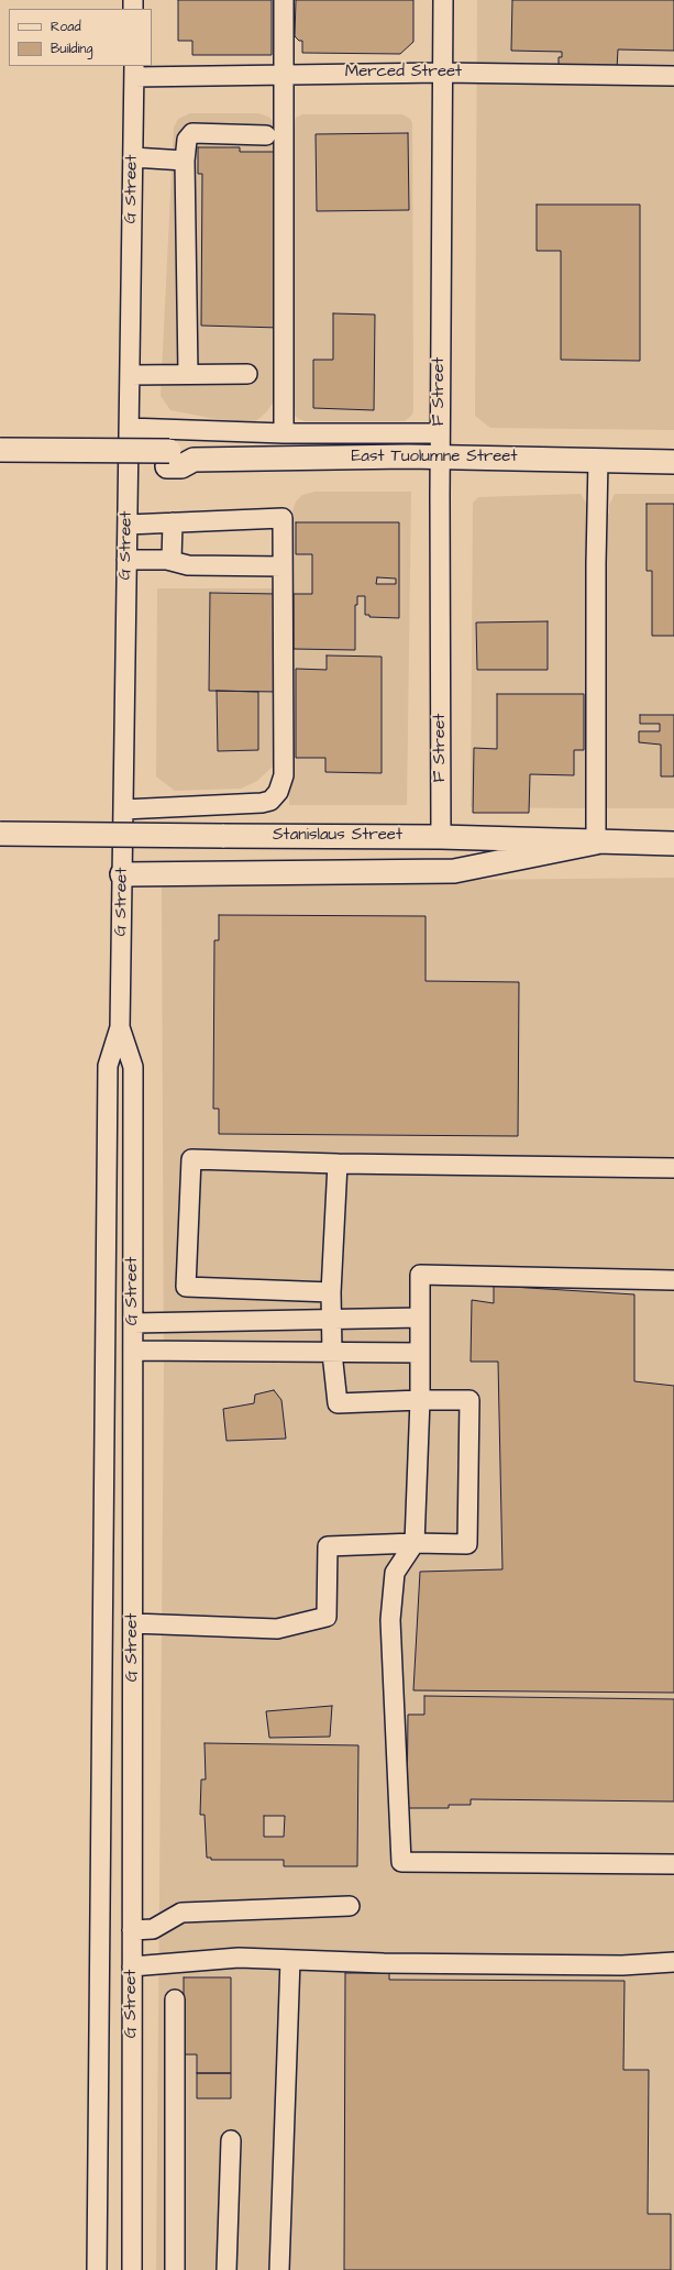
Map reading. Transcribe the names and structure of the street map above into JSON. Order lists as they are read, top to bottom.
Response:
{
  "streets": {
    "main road": ["East Tuolumne Street", "Stanislaus Street"],
    "street": ["Merced Street", "G Street", "F Street"]
  },
  "crossings": [
    ["Merced Street", "G Street"],
    ["Merced Street", "F Street"],
    ["F Street", "East Tuolumne Street"],
    ["F Street", "Stanislaus Street"]
  ],
  "legend": ["Road", "Building"]
}
